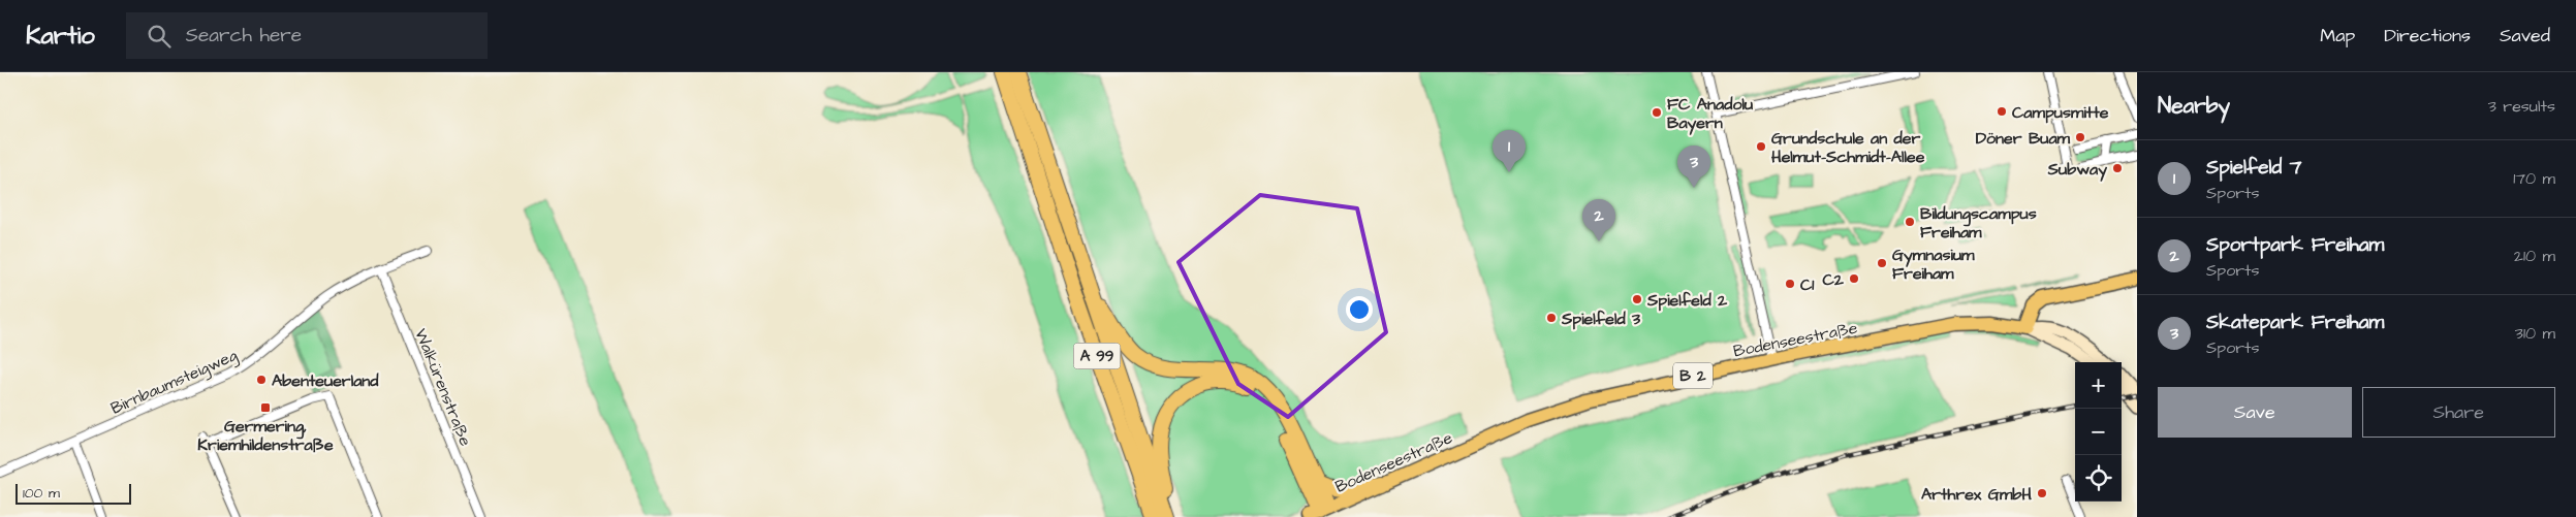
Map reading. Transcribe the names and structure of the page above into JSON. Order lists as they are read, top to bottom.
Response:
{
  "streets": {
    "highway": ["A 99"],
    "main road": ["Bodenseestraße", "B 2"],
    "street": ["Birnbaumsteigweg", "Walkürenstraße"]
  },
  "crossings": [
    ["Birnbaumsteigweg", "Walkürenstraße"]
  ],
  "places": {
    "other": [
      "Campusmitte",
      "FC Anadolu Bayern",
      "Döner Buam",
      "Grundschule an der Helmut-Schmidt-Allee",
      "Subway",
      "Bildungscampus Freiham",
      "Gymnasium Freiham",
      "C2",
      "C1",
      "Spielfeld 2",
      "Spielfeld 3",
      "Abenteuerland",
      "Arthrex GmbH"
    ],
    "transit": ["Germering, Kriemhildenstraße"]
  },
  "scale_bar": "100 m",
  "page": {
    "header": "Kartio",
    "search": "Search here",
    "nav": ["Map", "Directions", "Saved"],
    "heading": ["Nearby", "3 results"],
    "pins": ["1", "3", "2"],
    "list": [
      {
        "mark": "1",
        "name": "Spielfeld 7",
        "note": "Sports",
        "value": "170 m"
      },
      {
        "mark": "2",
        "name": "Sportpark Freiham",
        "note": "Sports",
        "value": "210 m"
      },
      {
        "mark": "3",
        "name": "Skatepark Freiham",
        "note": "Sports",
        "value": "310 m"
      }
    ],
    "map_buttons": ["+", "−"],
    "buttons": ["Save", "Share"],
    "scale": "100 m"
  }
}
